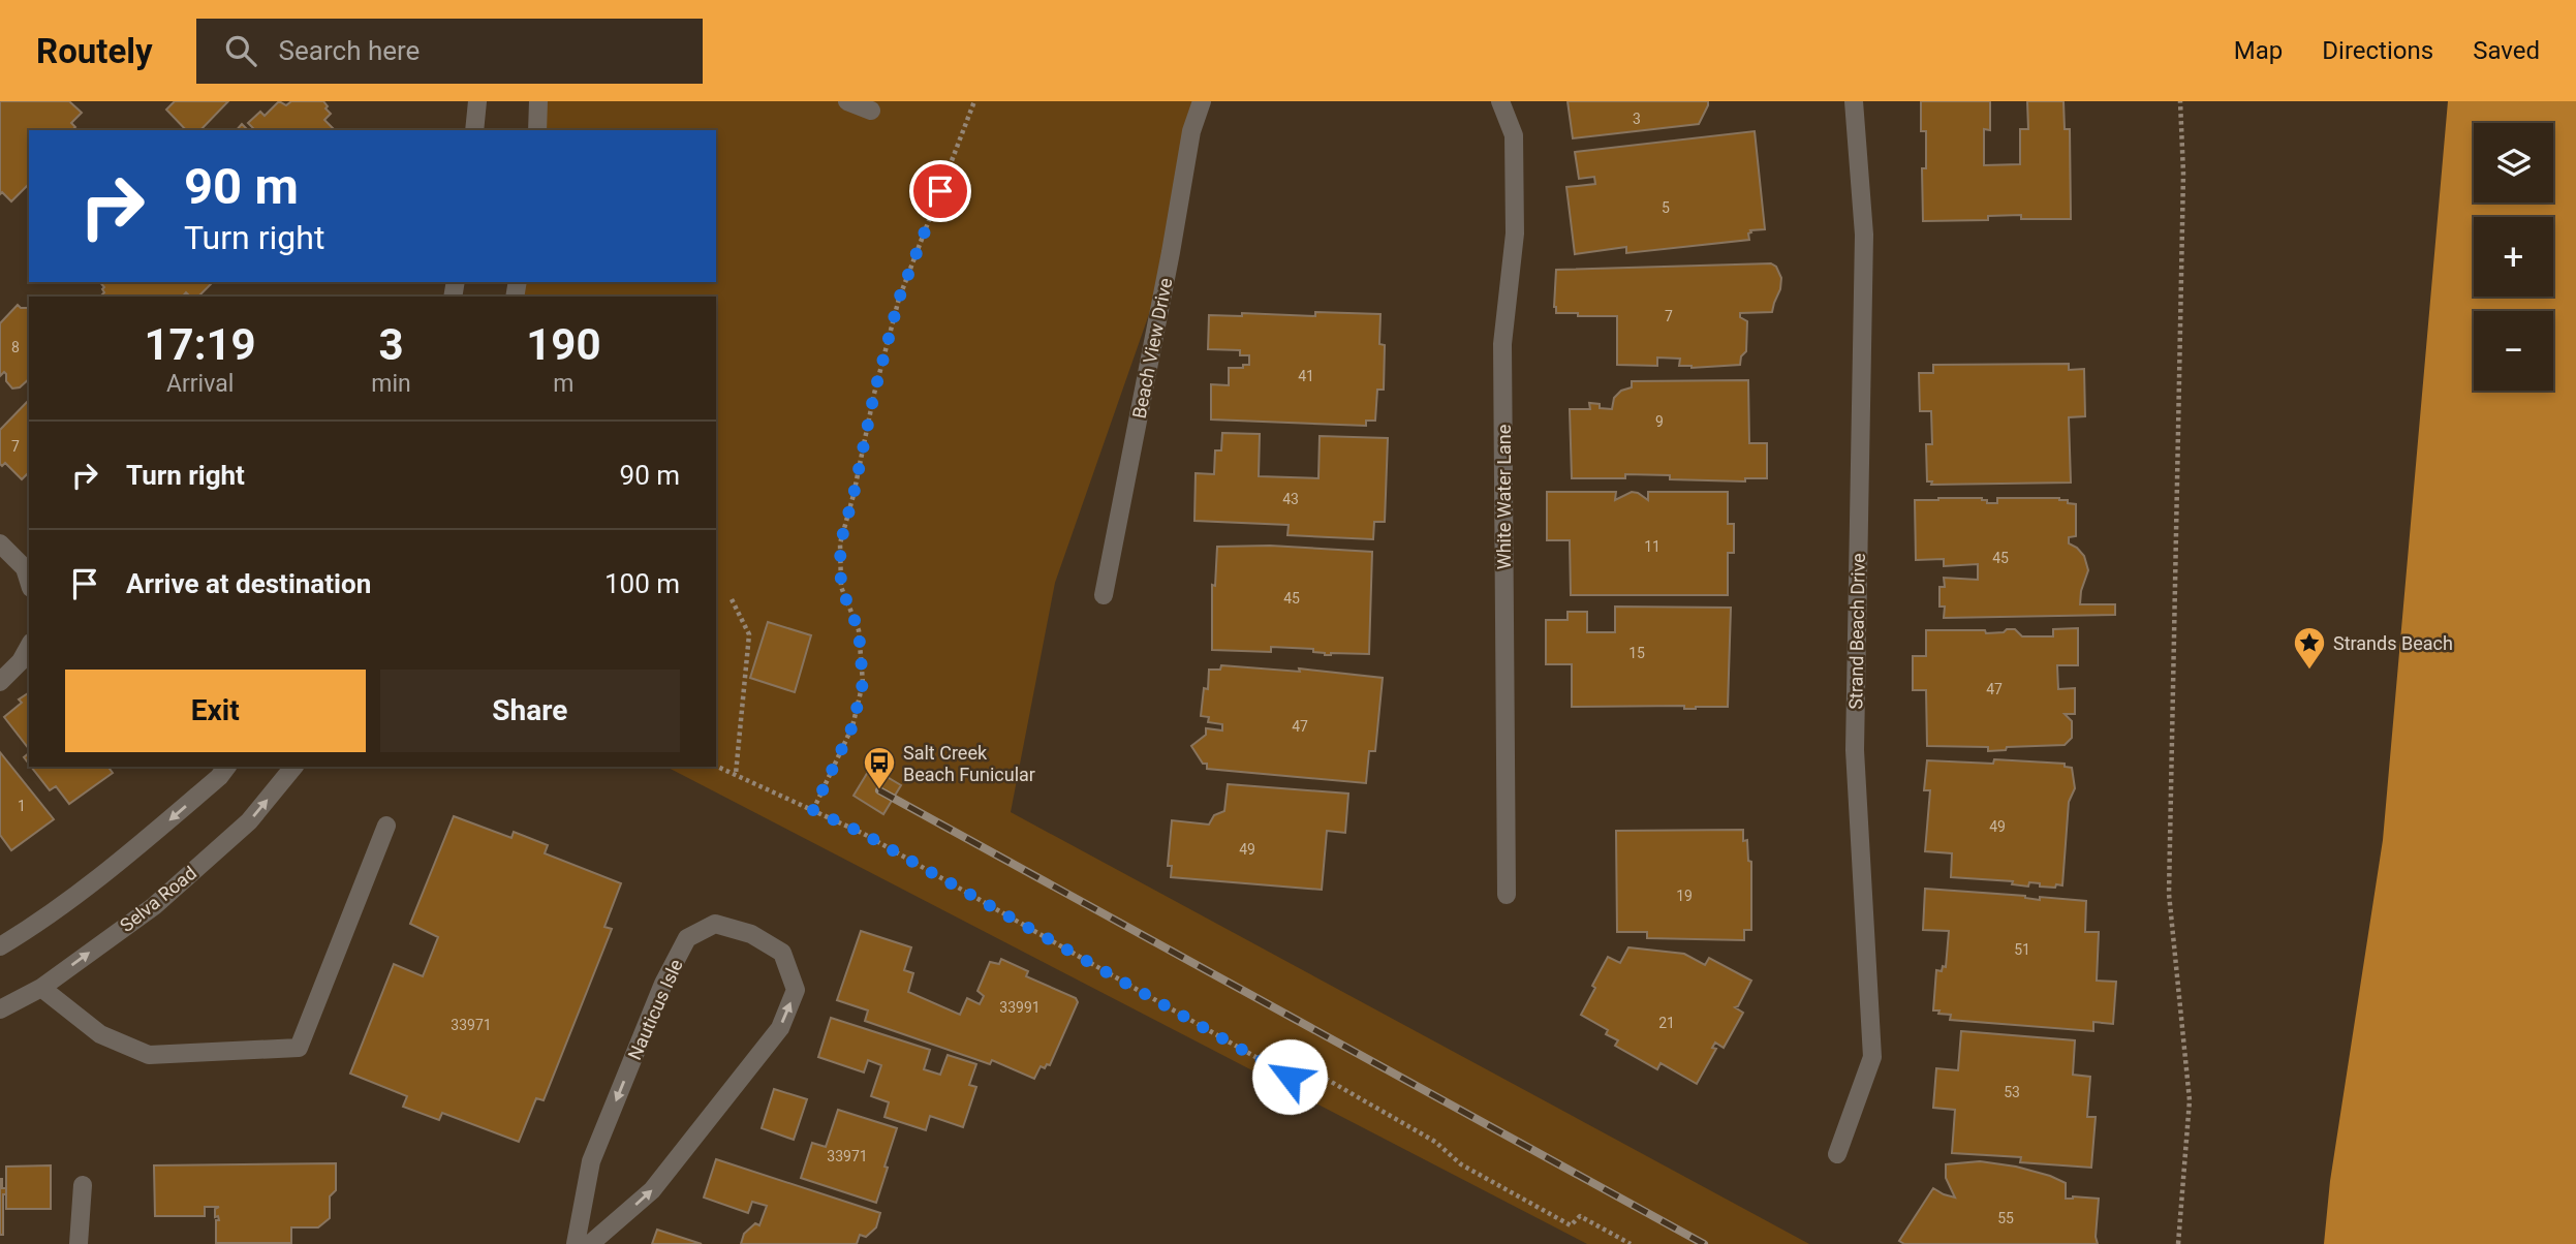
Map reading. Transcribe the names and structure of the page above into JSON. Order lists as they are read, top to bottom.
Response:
{
  "streets": {
    "street": [
      "Beach View Drive",
      "White Water Lane",
      "Strand Beach Drive",
      "Selva Road",
      "Nauticus Isle"
    ]
  },
  "places": {
    "place": ["Strands Beach"],
    "bus stop": ["Salt Creek Beach Funicular"]
  },
  "house_numbers": [
    "3",
    "5",
    "7",
    "8",
    "41",
    "9",
    "7",
    "43",
    "11",
    "45",
    "45",
    "15",
    "47",
    "47",
    "1",
    "49",
    "49",
    "19",
    "51",
    "33991",
    "21",
    "33971",
    "53",
    "33971",
    "55"
  ],
  "page": {
    "header": "Routely",
    "search": "Search here",
    "nav": ["Map", "Directions", "Saved"],
    "map_buttons": ["+", "−"],
    "turn": ["90 m", "Turn right"],
    "eta": [
      "17:19",
      "Arrival",
      "3",
      "min",
      "190",
      "m"
    ],
    "list": [
      {
        "name": "Turn right",
        "value": "90 m"
      },
      {
        "name": "Arrive at destination",
        "value": "100 m"
      }
    ],
    "buttons": ["Exit", "Share"]
  }
}
